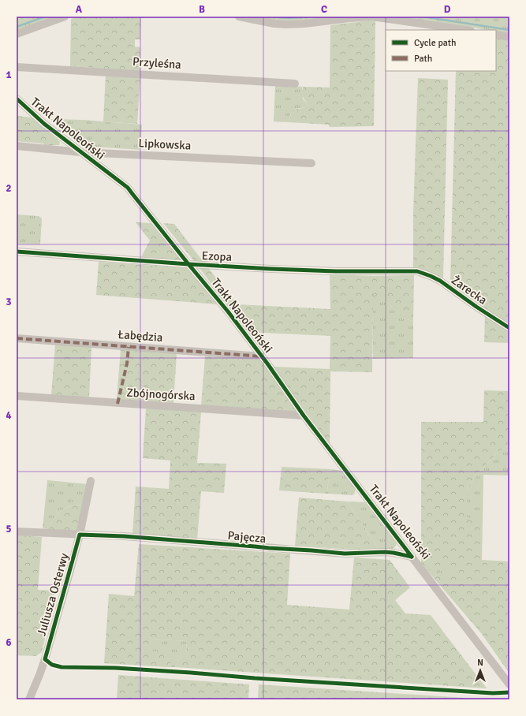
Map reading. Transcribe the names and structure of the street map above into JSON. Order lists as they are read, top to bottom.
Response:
{
  "streets": {
    "street": [
      "Przyleśna",
      "Trakt Napoleoński",
      "Lipkowska",
      "Ezopa",
      "Żarecka",
      "Łabędzia",
      "Zbójnogórska",
      "Pajęcza",
      "Juliusza Osterwy"
    ]
  },
  "crossings": [
    ["Trakt Napoleoński", "Lipkowska"],
    ["Trakt Napoleoński", "Ezopa"],
    ["Trakt Napoleoński", "Łabędzia"],
    ["Trakt Napoleoński", "Zbójnogórska"],
    ["Trakt Napoleoński", "Pajęcza"],
    ["Ezopa", "Żarecka"],
    ["Pajęcza", "Juliusza Osterwy"]
  ],
  "legend": ["Cycle path", "Path"],
  "north": "top",
  "grid": {
    "columns": [
      "A",
      "B",
      "C",
      "D"
    ],
    "rows": [
      "1",
      "2",
      "3",
      "4",
      "5",
      "6"
    ]
  }
}
